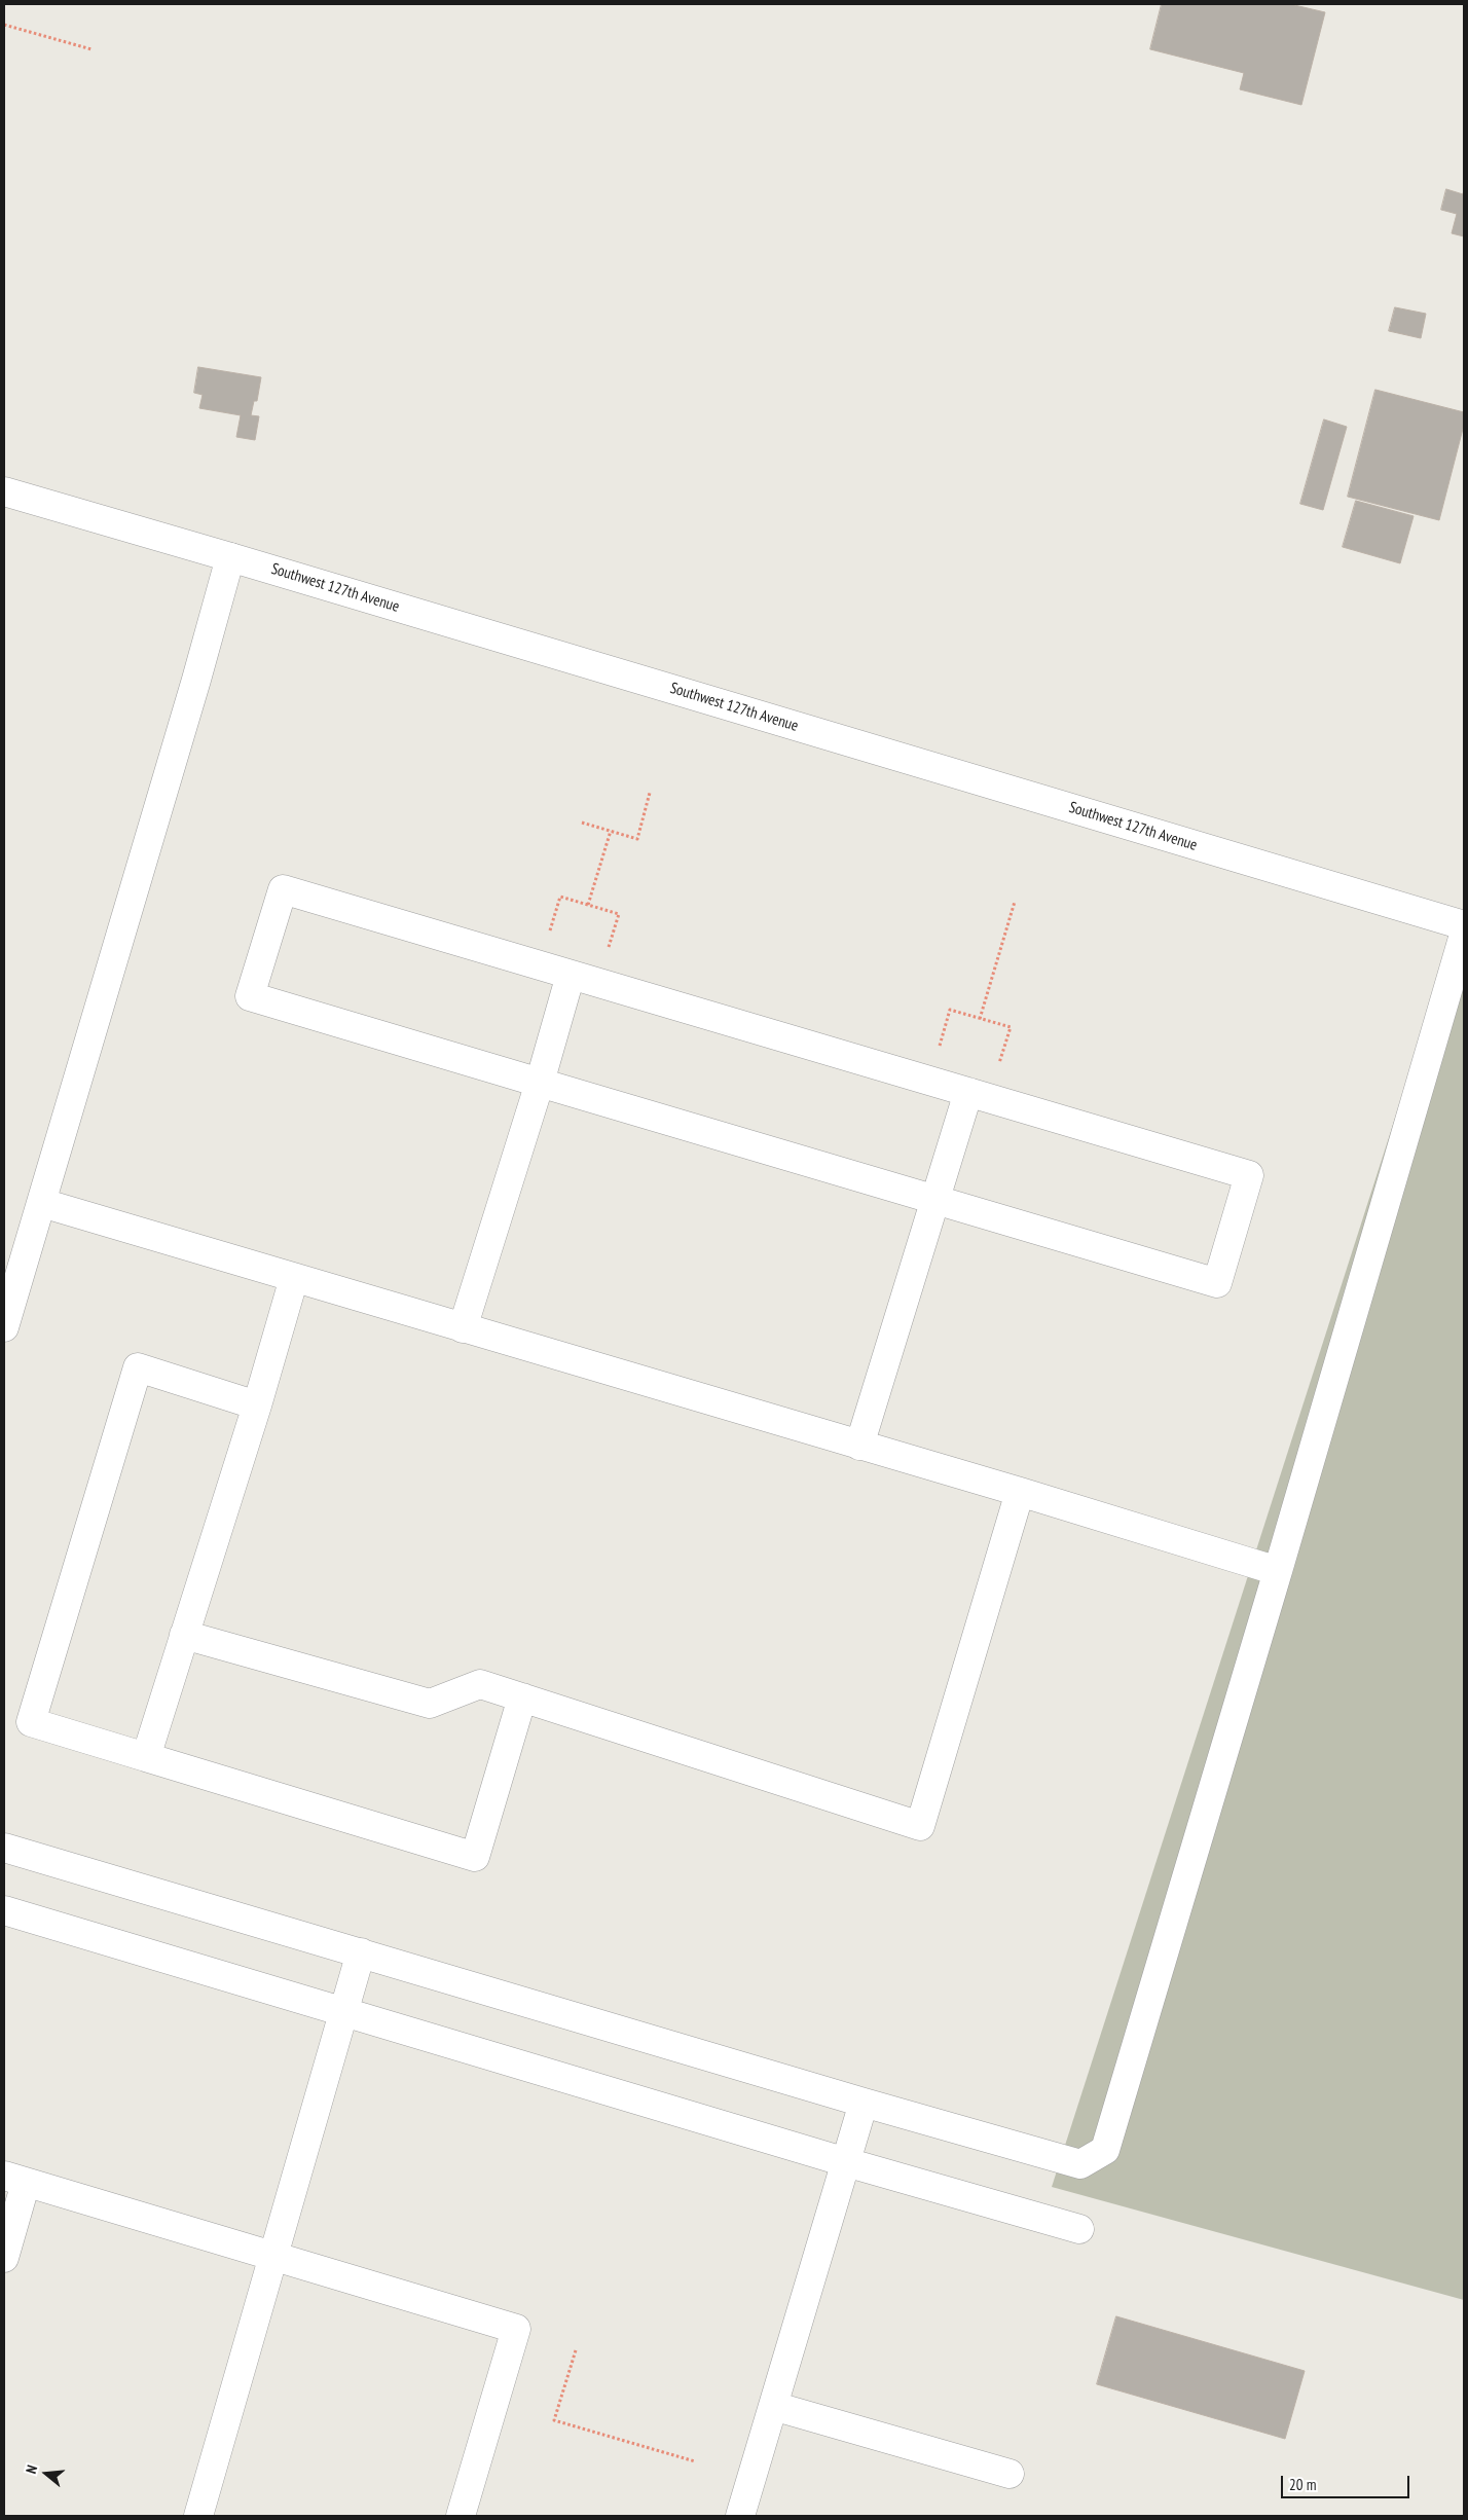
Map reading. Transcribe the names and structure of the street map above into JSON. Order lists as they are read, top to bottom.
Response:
{
  "streets": {
    "street": ["Southwest 127th Avenue"]
  },
  "scale_bar": "20 m",
  "north": "left"
}
